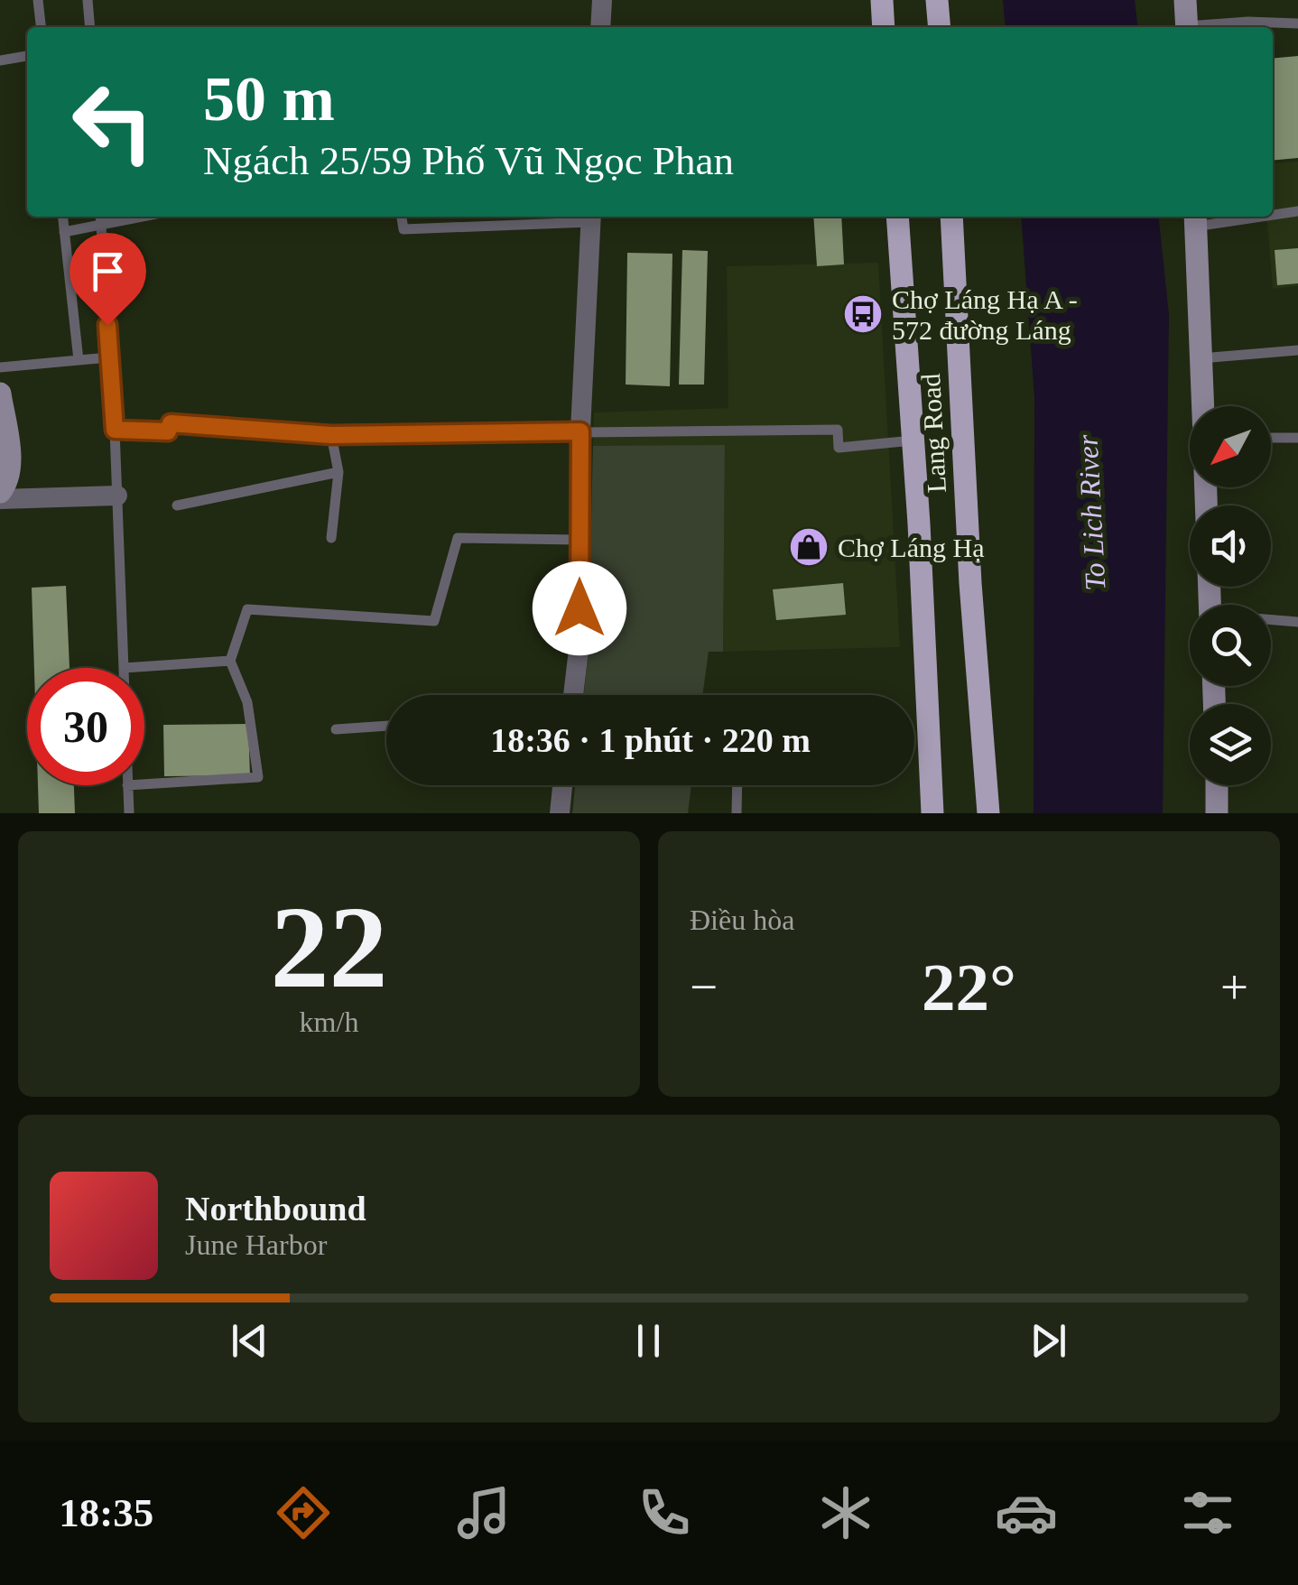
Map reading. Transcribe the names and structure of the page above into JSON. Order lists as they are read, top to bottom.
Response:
{
  "streets": {
    "main road": ["Lang Road"]
  },
  "water": ["To Lich River"],
  "places": {
    "bus stop": ["Chợ Láng Hạ A - 572 đường Láng"],
    "shop": ["Chợ Láng Hạ"]
  },
  "north": "bottom left",
  "page": {
    "turn": ["50 m", "Ngách 25/59 Phố Vũ Ngọc Phan"],
    "limit": "30",
    "trip": "18:36 · 1 phút · 220 m",
    "tile": [
      ["22", "km/h"],
      "Điều hòa"
    ],
    "heat": ["−", "22°", "+"],
    "song": ["Northbound", "June Harbor"],
    "tabs": "18:35"
  }
}
